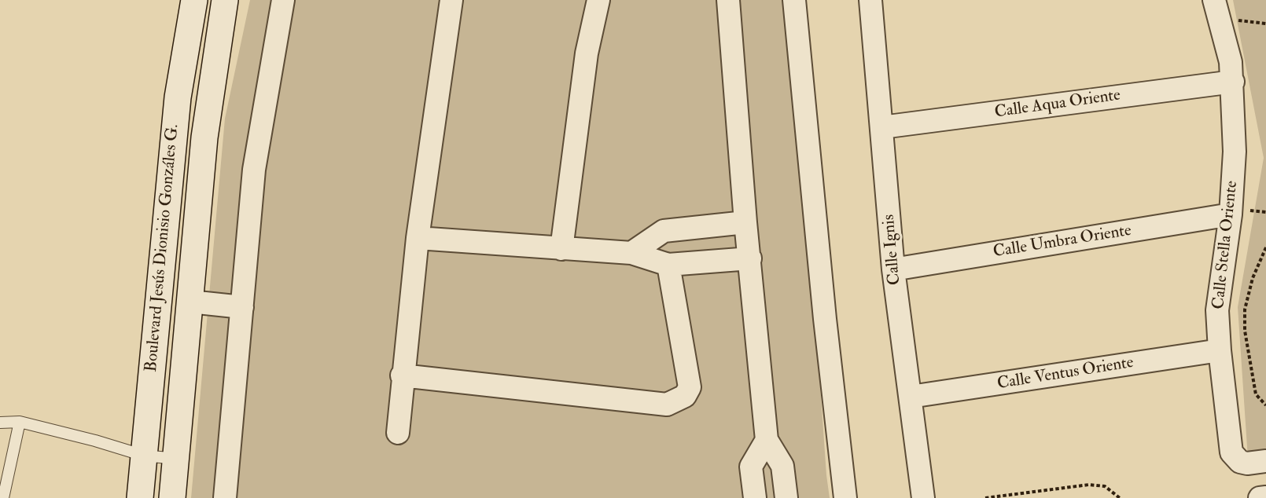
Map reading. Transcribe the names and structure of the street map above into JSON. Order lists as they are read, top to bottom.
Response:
{
  "streets": {
    "main road": ["Boulevard Jesús Dionisio Gonzáles G."],
    "street": [
      "Calle Aqua Oriente",
      "Calle Umbra Oriente",
      "Calle Stella Oriente",
      "Calle Ignis",
      "Calle Ventus Oriente"
    ]
  },
  "crossings": [
    ["Calle Aqua Oriente", "Calle Stella Oriente"],
    ["Calle Aqua Oriente", "Calle Ignis"],
    ["Calle Umbra Oriente", "Calle Stella Oriente"],
    ["Calle Umbra Oriente", "Calle Ignis"],
    ["Calle Stella Oriente", "Calle Ventus Oriente"],
    ["Calle Ignis", "Calle Ventus Oriente"]
  ]
}
